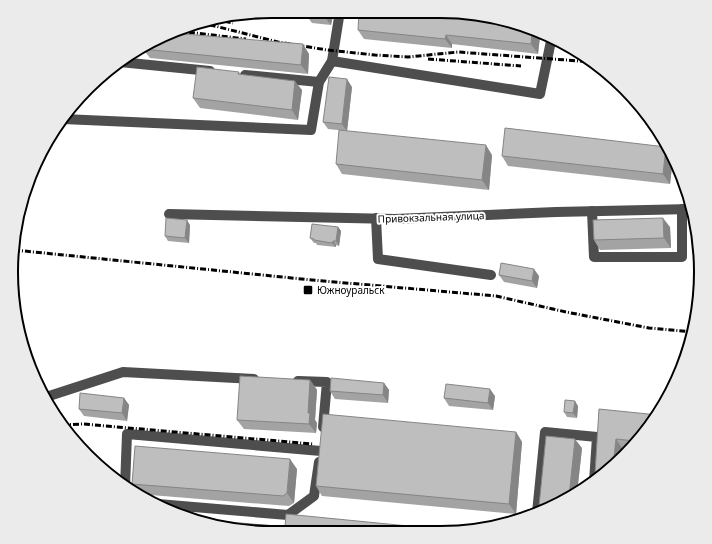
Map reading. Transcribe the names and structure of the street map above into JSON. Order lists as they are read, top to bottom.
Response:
{
  "streets": {
    "street": ["Привокзальная улица"]
  },
  "places": {
    "transit": ["Южноуральск"]
  }
}
